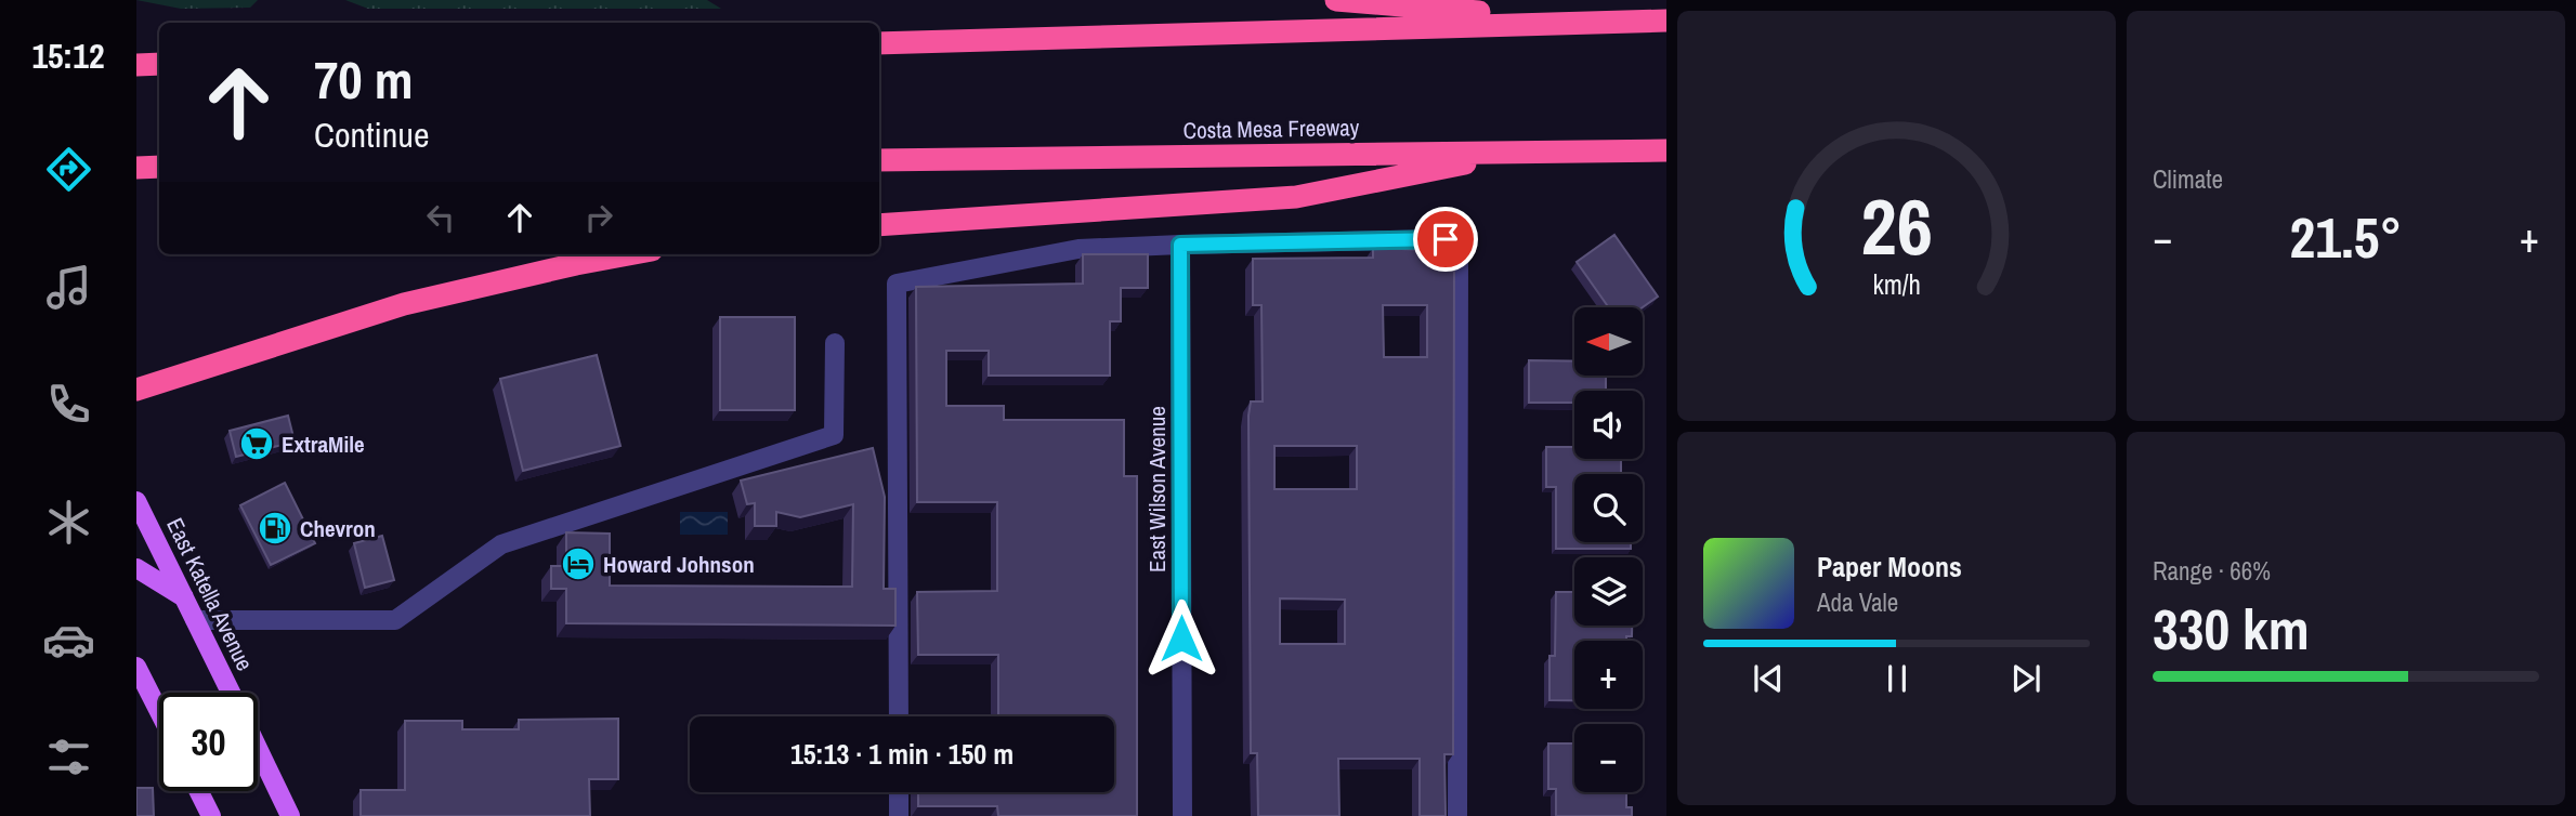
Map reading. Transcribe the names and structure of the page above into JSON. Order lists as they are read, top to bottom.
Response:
{
  "streets": {
    "highway": ["Costa Mesa Freeway"],
    "main road": ["East Katella Avenue"],
    "street": ["East Wilson Avenue"]
  },
  "places": {
    "supermarket": ["ExtraMile"],
    "fuel station": ["Chevron"],
    "hotel": ["Howard Johnson"]
  },
  "north": "left",
  "page": {
    "tabs": "15:12",
    "tile": [
      "Climate",
      ["Range · 66%", "330 km"]
    ],
    "turn": ["70 m", "Continue"],
    "heat": ["−", "21.5°", "+"],
    "map_buttons": ["+", "−"],
    "song": ["Paper Moons", "Ada Vale"],
    "limit": "30",
    "trip": "15:13 · 1 min · 150 m",
    "gauge": ["26", "km/h"]
  }
}
